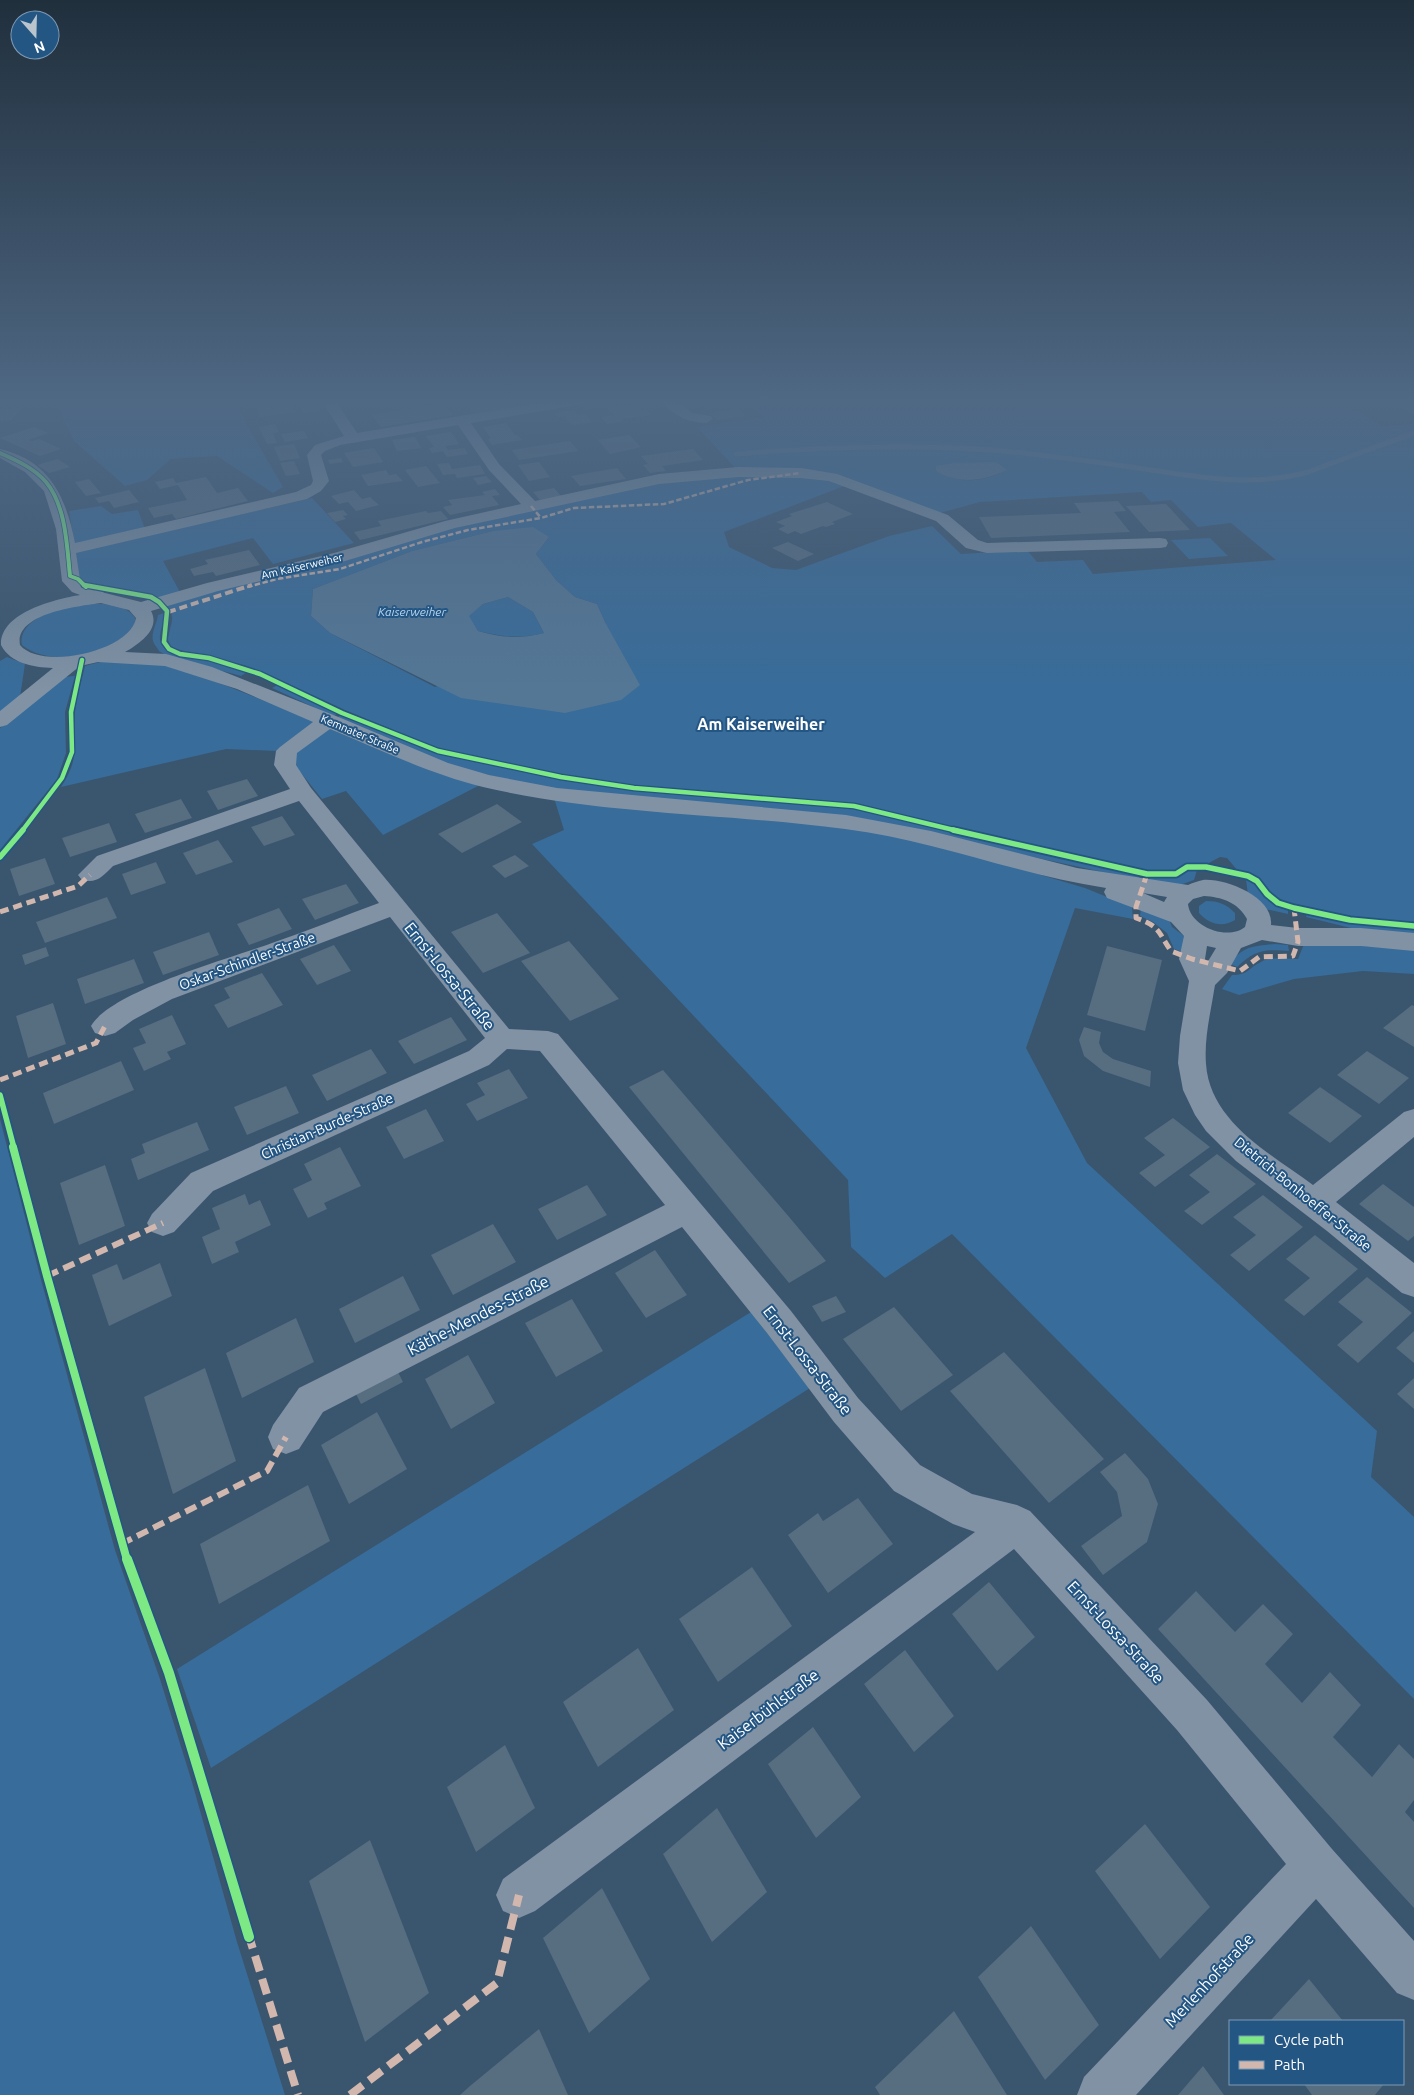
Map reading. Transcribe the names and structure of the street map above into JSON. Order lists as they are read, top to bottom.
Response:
{
  "streets": {
    "street": [
      "Am Kaiserweiher",
      "Kemnater Straße",
      "Oskar-Schindler-Straße",
      "Ernst-Lossa-Straße",
      "Christian-Burde-Straße",
      "Dietrich-Bonhoeffer-Straße",
      "Käthe-Mendes-Straße",
      "Kaiserbühlstraße",
      "Merlenhofstraße"
    ]
  },
  "crossings": [
    ["Kemnater Straße", "Ernst-Lossa-Straße"],
    ["Oskar-Schindler-Straße", "Ernst-Lossa-Straße"],
    ["Ernst-Lossa-Straße", "Christian-Burde-Straße"],
    ["Ernst-Lossa-Straße", "Käthe-Mendes-Straße"],
    ["Ernst-Lossa-Straße", "Kaiserbühlstraße"],
    ["Ernst-Lossa-Straße", "Merlenhofstraße"]
  ],
  "districts": ["Am Kaiserweiher"],
  "water": ["Kaiserweiher"],
  "legend": ["Cycle path", "Path"],
  "north": "bottom"
}
